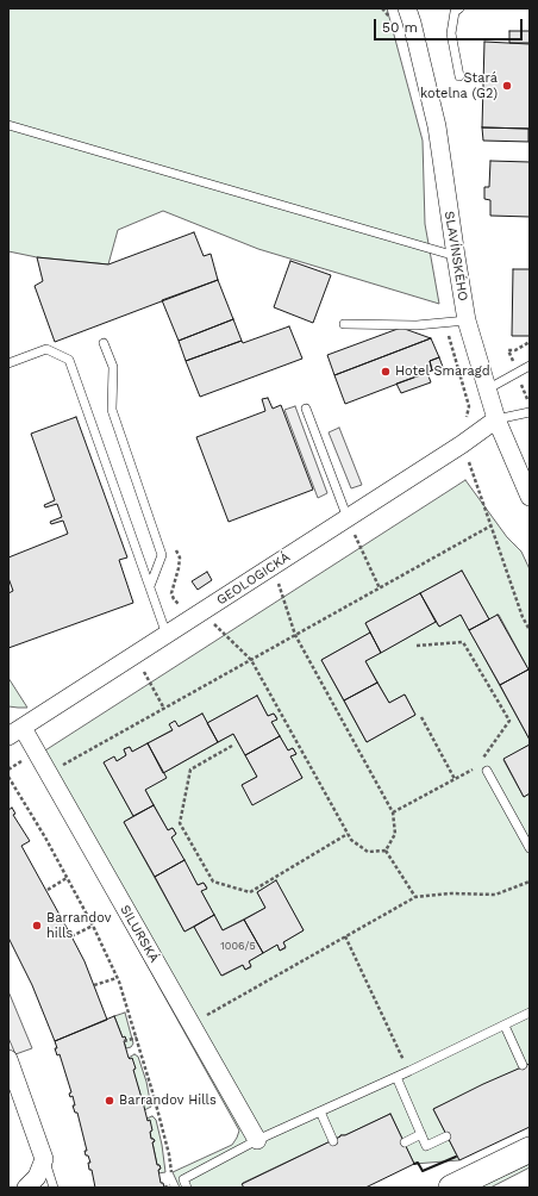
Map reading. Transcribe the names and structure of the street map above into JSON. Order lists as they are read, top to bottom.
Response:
{
  "streets": {
    "street": ["SLAVÍNSKÉHO", "GEOLOGICKÁ", "SILURSKÁ"]
  },
  "crossings": [
    ["SLAVÍNSKÉHO", "GEOLOGICKÁ"],
    ["GEOLOGICKÁ", "SILURSKÁ"]
  ],
  "places": [
    "Stará kotelna (G2)",
    "Hotel Smaragd",
    "Barrandov hills",
    "Barrandov Hills"
  ],
  "house_numbers": ["1006/5"],
  "scale_bar": "50 m"
}
